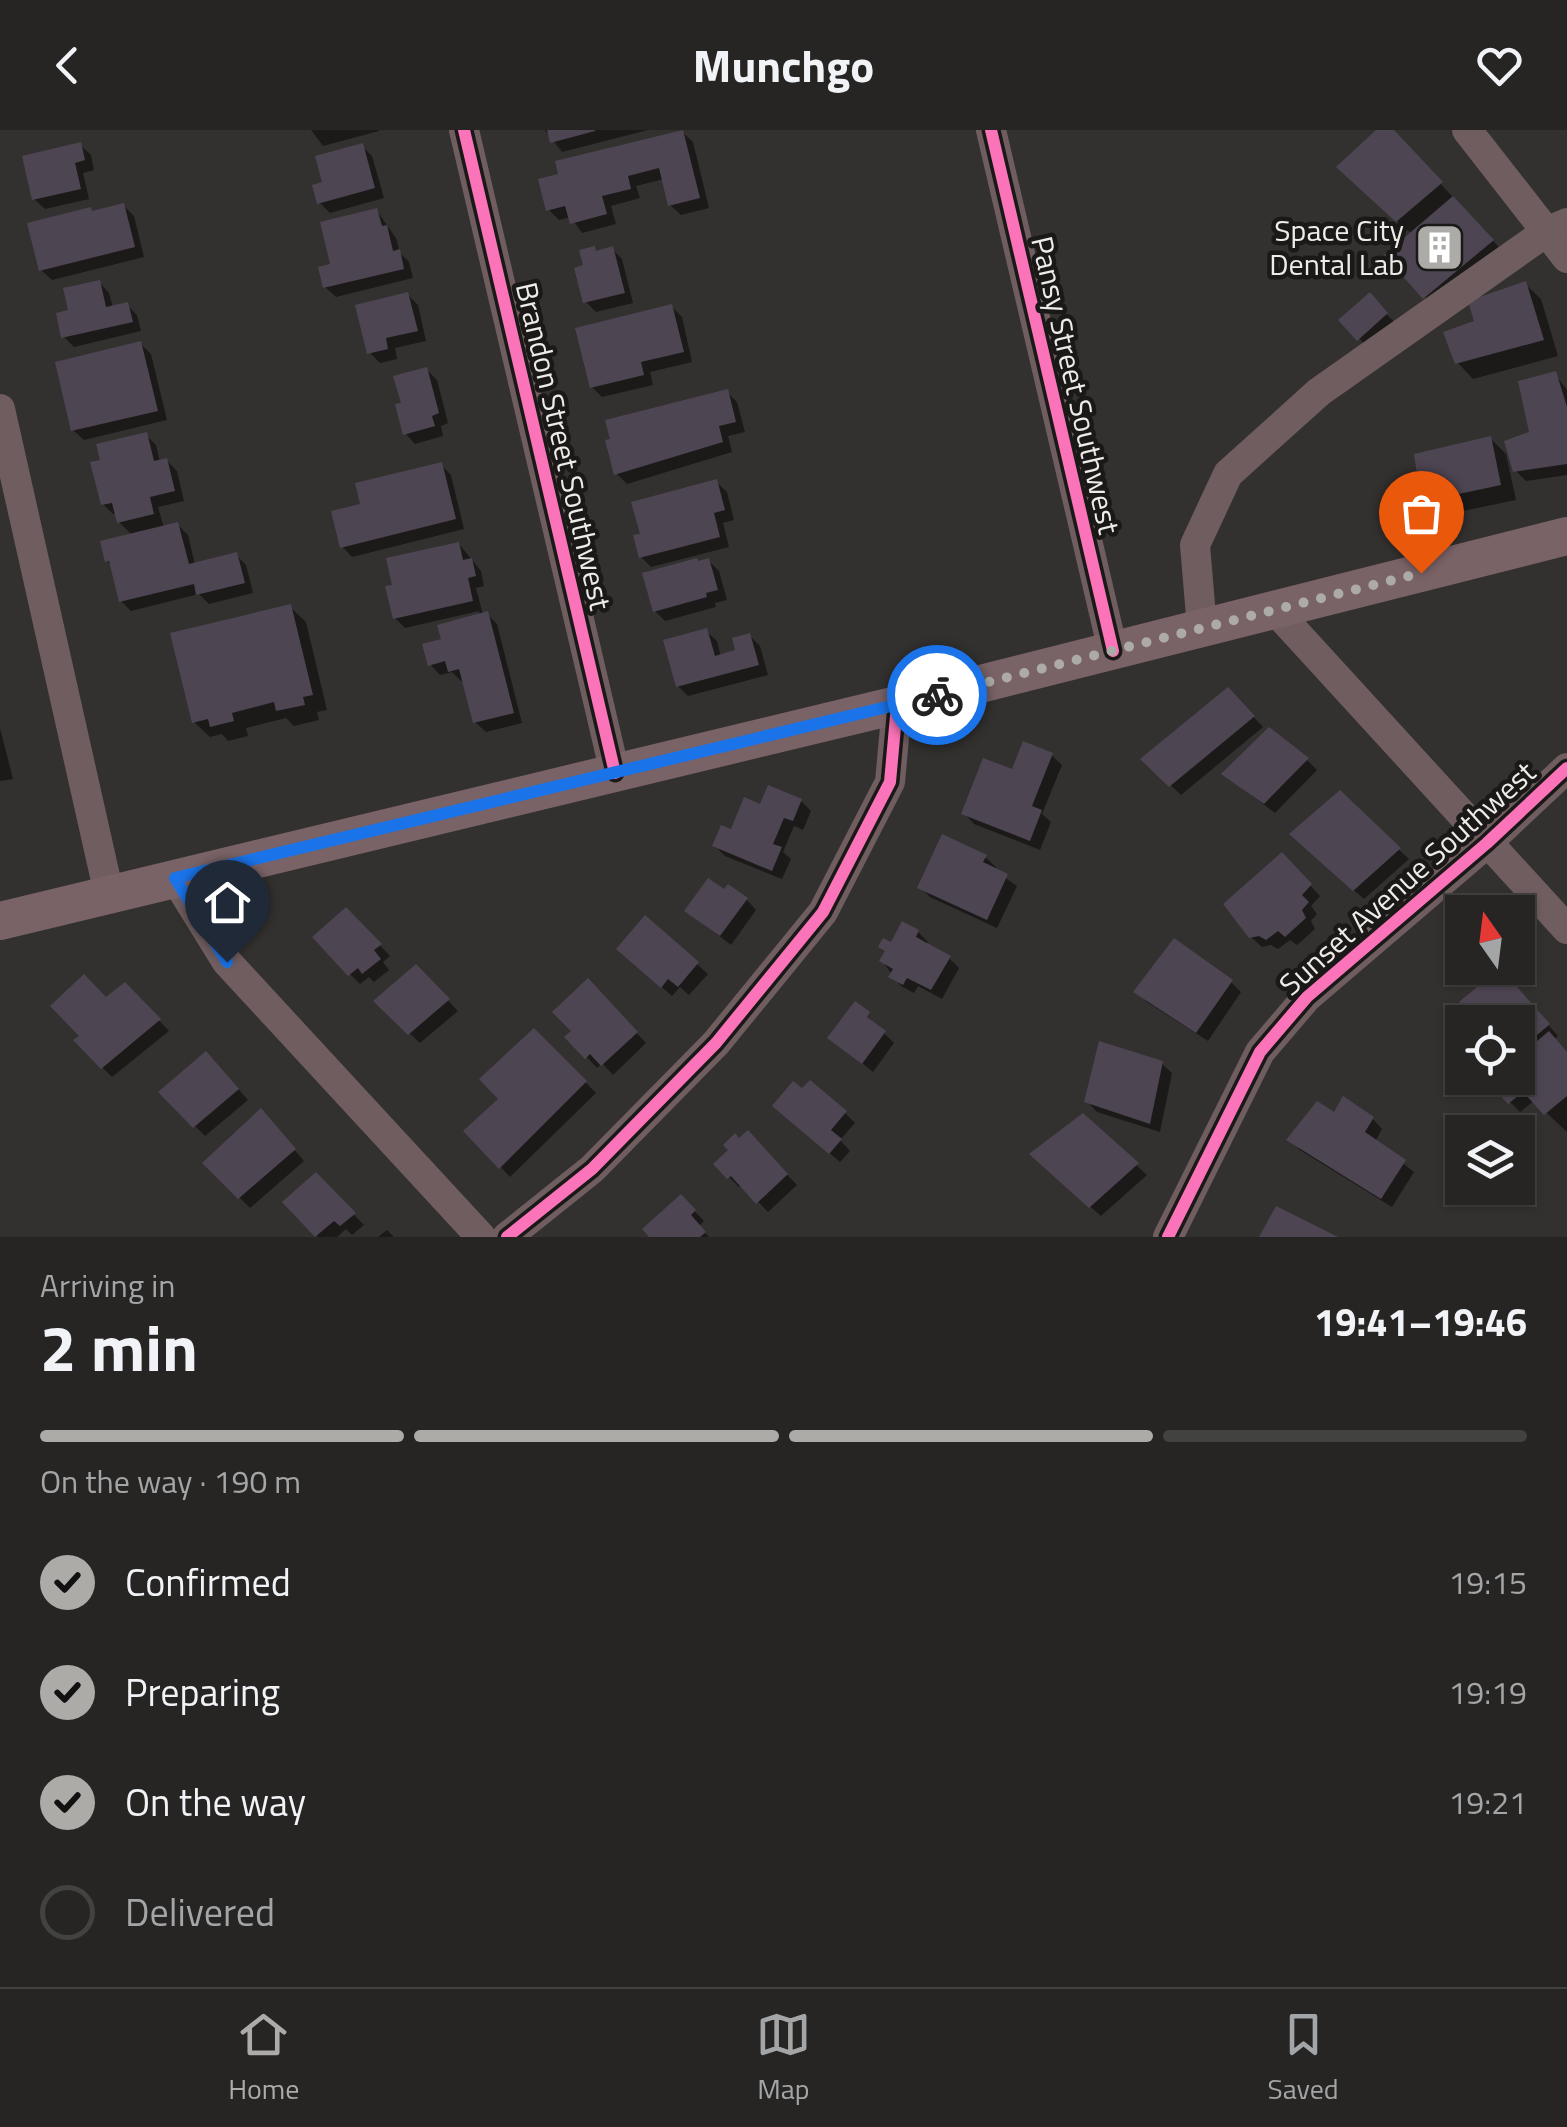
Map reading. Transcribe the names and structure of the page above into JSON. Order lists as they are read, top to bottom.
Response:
{
  "streets": {
    "street": ["Pansy Street Southwest", "Brandon Street Southwest", "Sunset Avenue Southwest"]
  },
  "places": {
    "building": ["Space City Dental Lab"]
  },
  "north": "top",
  "page": {
    "header": "Munchgo",
    "heading": ["2 min", "Arriving in", "19:41–19:46"],
    "bar": "On the way · 190 m",
    "list": [
      ["Confirmed", "19:15"],
      ["Preparing", "19:19"],
      ["On the way", "19:21"],
      "Delivered"
    ],
    "tabs": ["Home", "Map", "Saved"]
  }
}
